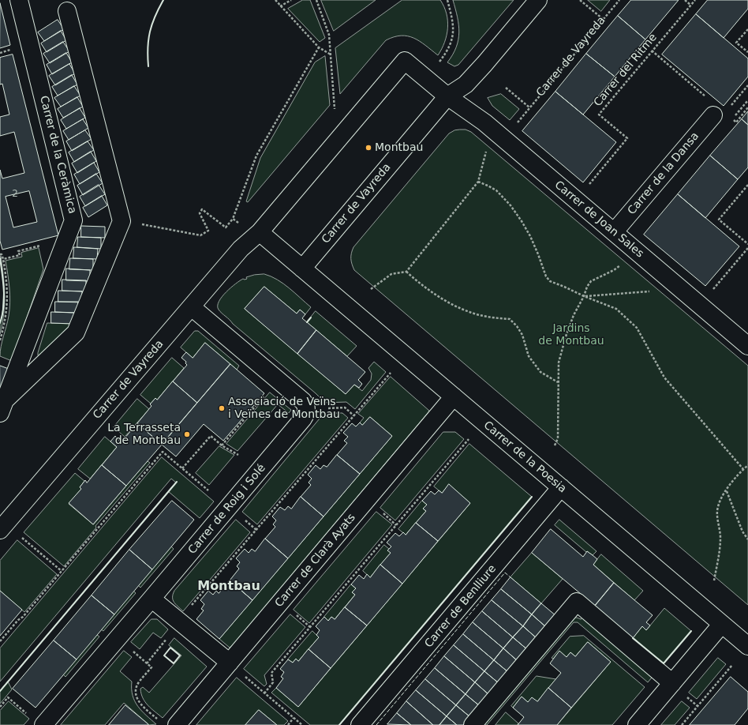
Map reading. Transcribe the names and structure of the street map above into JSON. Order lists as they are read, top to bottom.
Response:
{
  "streets": {
    "street": [
      "Carrer de Vayreda",
      "Carrer de la Ceràmica",
      "Carrer de la Dansa",
      "Carrer de Joan Sales",
      "Carrer de la Poesia",
      "Carrer de Roig i Solé",
      "Carrer de Clarà Ayats",
      "Carrer de Benlliure"
    ],
    "path": ["Carrer del Ritme"]
  },
  "crossings": [
    ["Carrer de Vayreda", "Carrer de Joan Sales"],
    ["Carrer de Vayreda", "Carrer de la Poesia"],
    ["Carrer de Vayreda", "Carrer de Roig i Solé"],
    ["Carrer de la Dansa", "Carrer de Joan Sales"],
    ["Carrer de la Poesia", "Carrer de Clarà Ayats"],
    ["Carrer de la Poesia", "Carrer de Benlliure"]
  ],
  "districts": ["Montbau"],
  "parks": ["Jardins de Montbau"],
  "places": ["Montbau", "Associació de Veïns i Veïnes de Montbau", "La Terrasseta de Montbau"],
  "house_numbers": ["2"]
}
